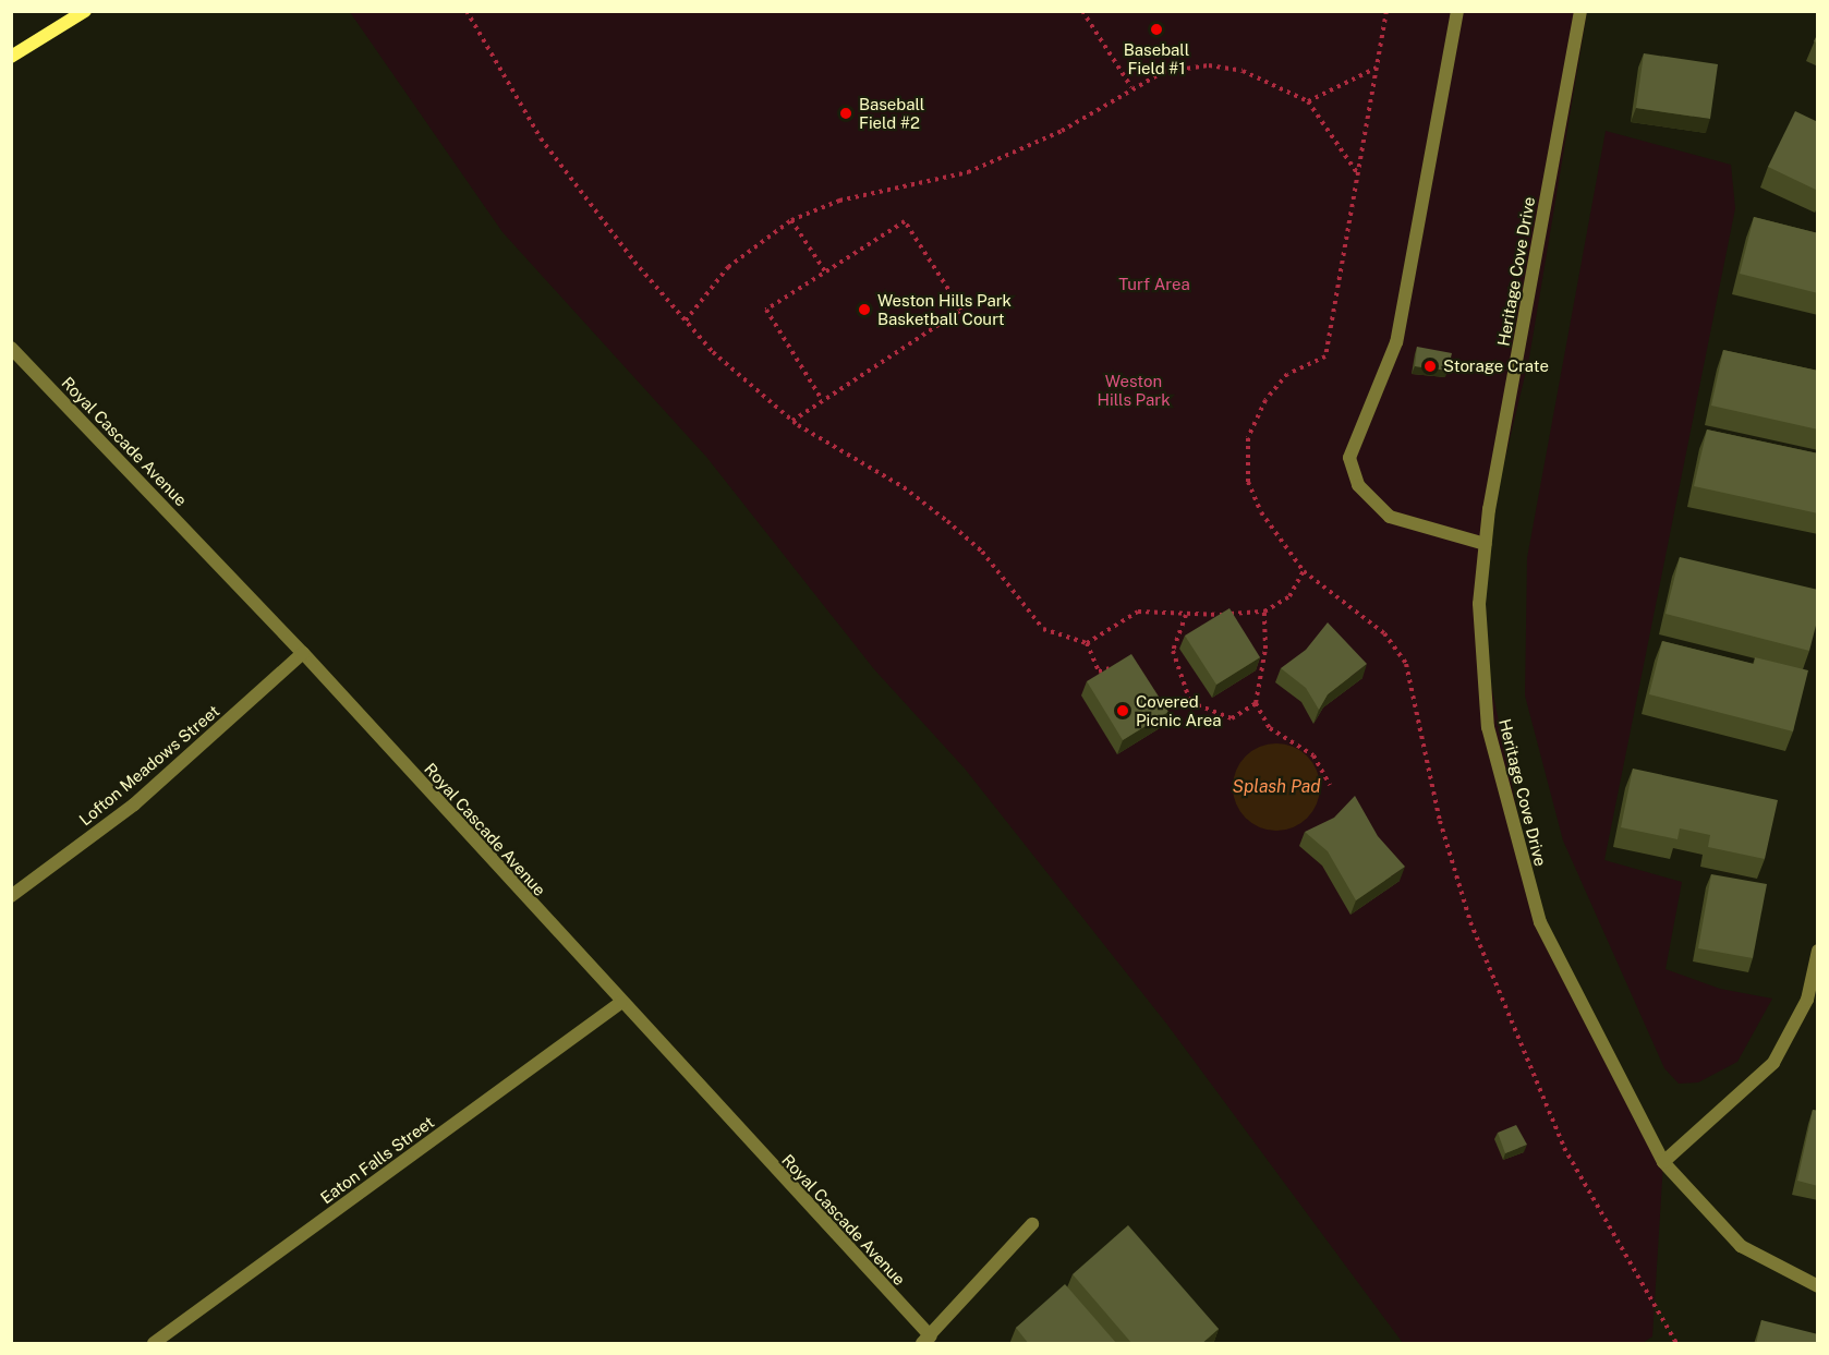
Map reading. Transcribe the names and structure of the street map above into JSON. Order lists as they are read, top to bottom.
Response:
{
  "streets": {
    "street": [
      "Heritage Cove Drive",
      "Royal Cascade Avenue",
      "Lofton Meadows Street",
      "Eaton Falls Street"
    ]
  },
  "crossings": [
    ["Royal Cascade Avenue", "Lofton Meadows Street"],
    ["Royal Cascade Avenue", "Eaton Falls Street"]
  ],
  "water": ["Splash Pad"],
  "parks": ["Turf Area", "Weston Hills Park"],
  "places": [
    "Baseball Field #1",
    "Baseball Field #2",
    "Weston Hills Park Basketball Court",
    "Storage Crate",
    "Covered Picnic Area"
  ]
}
